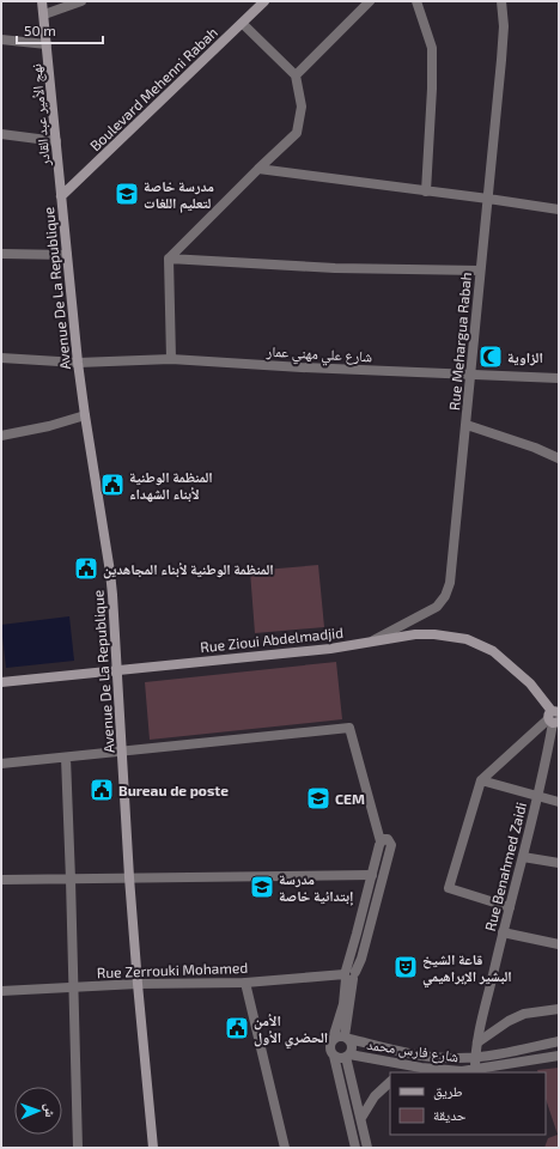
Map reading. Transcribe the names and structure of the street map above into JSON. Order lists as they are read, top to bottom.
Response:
{
  "streets": {
    "main road": [
      "Boulevard Mehenni Rabah",
      "نهج الأمير عبد القادر",
      "Avenue De La Republique",
      "Rue Zioui Abdelmadjid"
    ],
    "street": [
      "Rue Mehargua Rabah",
      "شارع علي مهني عمار",
      "Rue Benahmed Zaidi",
      "Rue Zerrouki Mohamed",
      "شارع فارس محمد"
    ]
  },
  "crossings": [
    ["Boulevard Mehenni Rabah", "نهج الأمير عبد القادر"],
    ["Boulevard Mehenni Rabah", "Avenue De La Republique"],
    ["نهج الأمير عبد القادر", "Avenue De La Republique"],
    ["Avenue De La Republique", "شارع علي مهني عمار"],
    ["Avenue De La Republique", "Rue Zioui Abdelmadjid"],
    ["Avenue De La Republique", "Rue Zerrouki Mohamed"],
    ["Rue Mehargua Rabah", "شارع علي مهني عمار"],
    ["Rue Mehargua Rabah", "Rue Zioui Abdelmadjid"],
    ["Rue Zioui Abdelmadjid", "Rue Benahmed Zaidi"],
    ["Rue Benahmed Zaidi", "شارع فارس محمد"]
  ],
  "places": {
    "school or university": ["مدرسة خاصة لتعليم اللغات", "CEM", "مدرسة إبتدائية خاصة"],
    "mosque": ["الزاوية"],
    "public building": [
      "المنظمة الوطنية لأبناء الشهداء",
      "المنظمة الوطنية لأبناء المجاهدين",
      "Bureau de poste",
      "الأمن الحضري الأول"
    ],
    "theatre": ["قاعة الشيخ البشير الإبراهيمي"]
  },
  "legend": ["طريق", "حديقة"],
  "scale_bar": "50 m",
  "north": "right"
}
